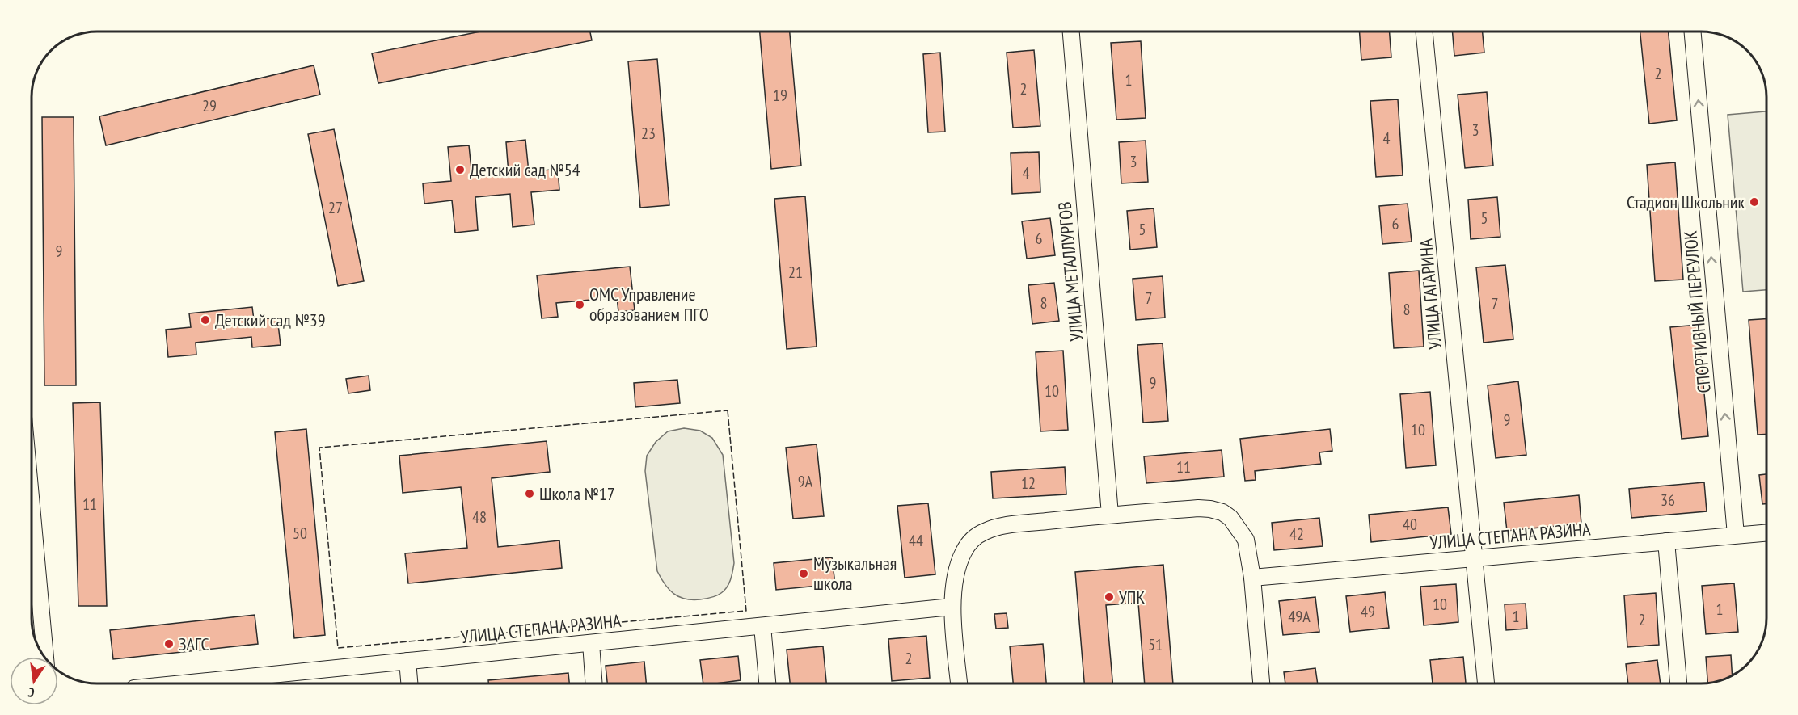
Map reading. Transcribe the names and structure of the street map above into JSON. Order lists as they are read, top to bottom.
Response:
{
  "streets": {
    "street": [
      "УЛИЦА МЕТАЛЛУРГОВ",
      "УЛИЦА ГАГАРИНА",
      "СПОРТИВНЫЙ ПЕРЕУЛОК",
      "УЛИЦА СТЕПАНА РАЗИНА"
    ]
  },
  "crossings": [
    ["УЛИЦА ГАГАРИНА", "УЛИЦА СТЕПАНА РАЗИНА"],
    ["СПОРТИВНЫЙ ПЕРЕУЛОК", "УЛИЦА СТЕПАНА РАЗИНА"]
  ],
  "one_way": ["СПОРТИВНЫЙ ПЕРЕУЛОК"],
  "places": [
    "Детский сад №54",
    "Стадион Школьник",
    "ОМС Управление образованием ПГО",
    "Детский сад №39",
    "Школа №17",
    "Музыкальная школа",
    "УПК",
    "ЗАГС"
  ],
  "house_numbers": [
    "2",
    "1",
    "2",
    "19",
    "29",
    "3",
    "23",
    "4",
    "3",
    "4",
    "27",
    "5",
    "6",
    "5",
    "6",
    "9",
    "21",
    "7",
    "8",
    "7",
    "8",
    "9",
    "10",
    "9",
    "10",
    "11",
    "9А",
    "12",
    "36",
    "11",
    "48",
    "40",
    "50",
    "42",
    "44",
    "10",
    "1",
    "49",
    "49А",
    "1",
    "2",
    "51",
    "2"
  ],
  "north": "bottom"
}
